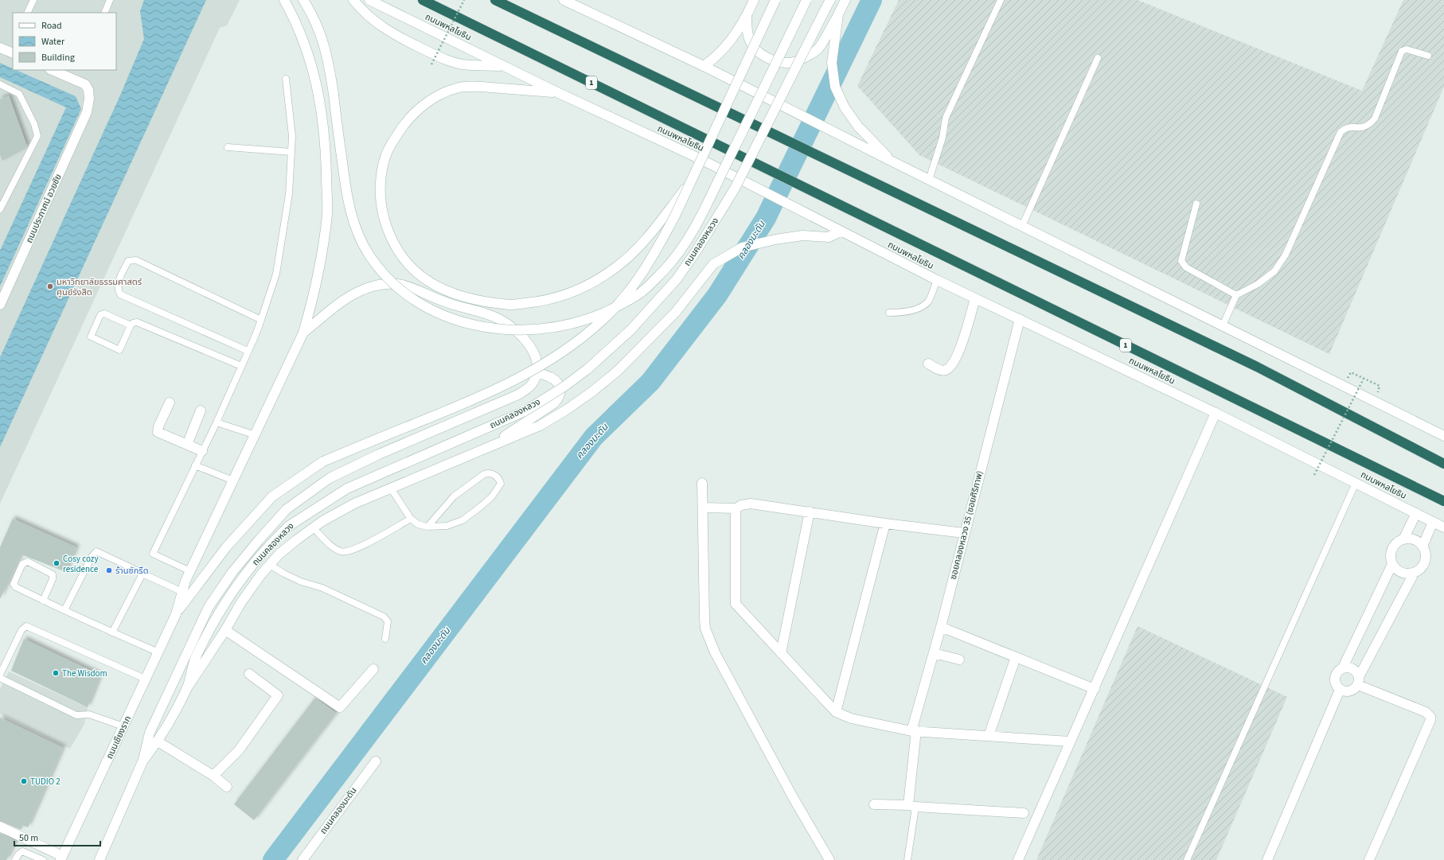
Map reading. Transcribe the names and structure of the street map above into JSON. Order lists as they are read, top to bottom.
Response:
{
  "streets": {
    "highway": ["ถนนพหลโยธิน", "1"],
    "main road": [
      "ถนนประภาศน์ อวยชัย",
      "ถนนคลองหลวง",
      "ซอยคลองหลวง 35 (ซอยศิริภาพ)",
      "ถนนเชียงราก",
      "ถนนคลองมะดัน"
    ]
  },
  "crossings": [
    ["ถนนพหลโยธิน", "ซอยคลองหลวง 35 (ซอยศิริภาพ)"]
  ],
  "water": ["คลองมะดัน"],
  "places": [
    "มหาวิทยาลัยธรรมศาสตร์ ศูนย์รังสิต",
    "Cosy cozy residence",
    "ร้านซักรีด",
    "The Wisdom",
    "TUDIO 2"
  ],
  "legend": ["Road", "Water", "Building"],
  "scale_bar": "50 m"
}
